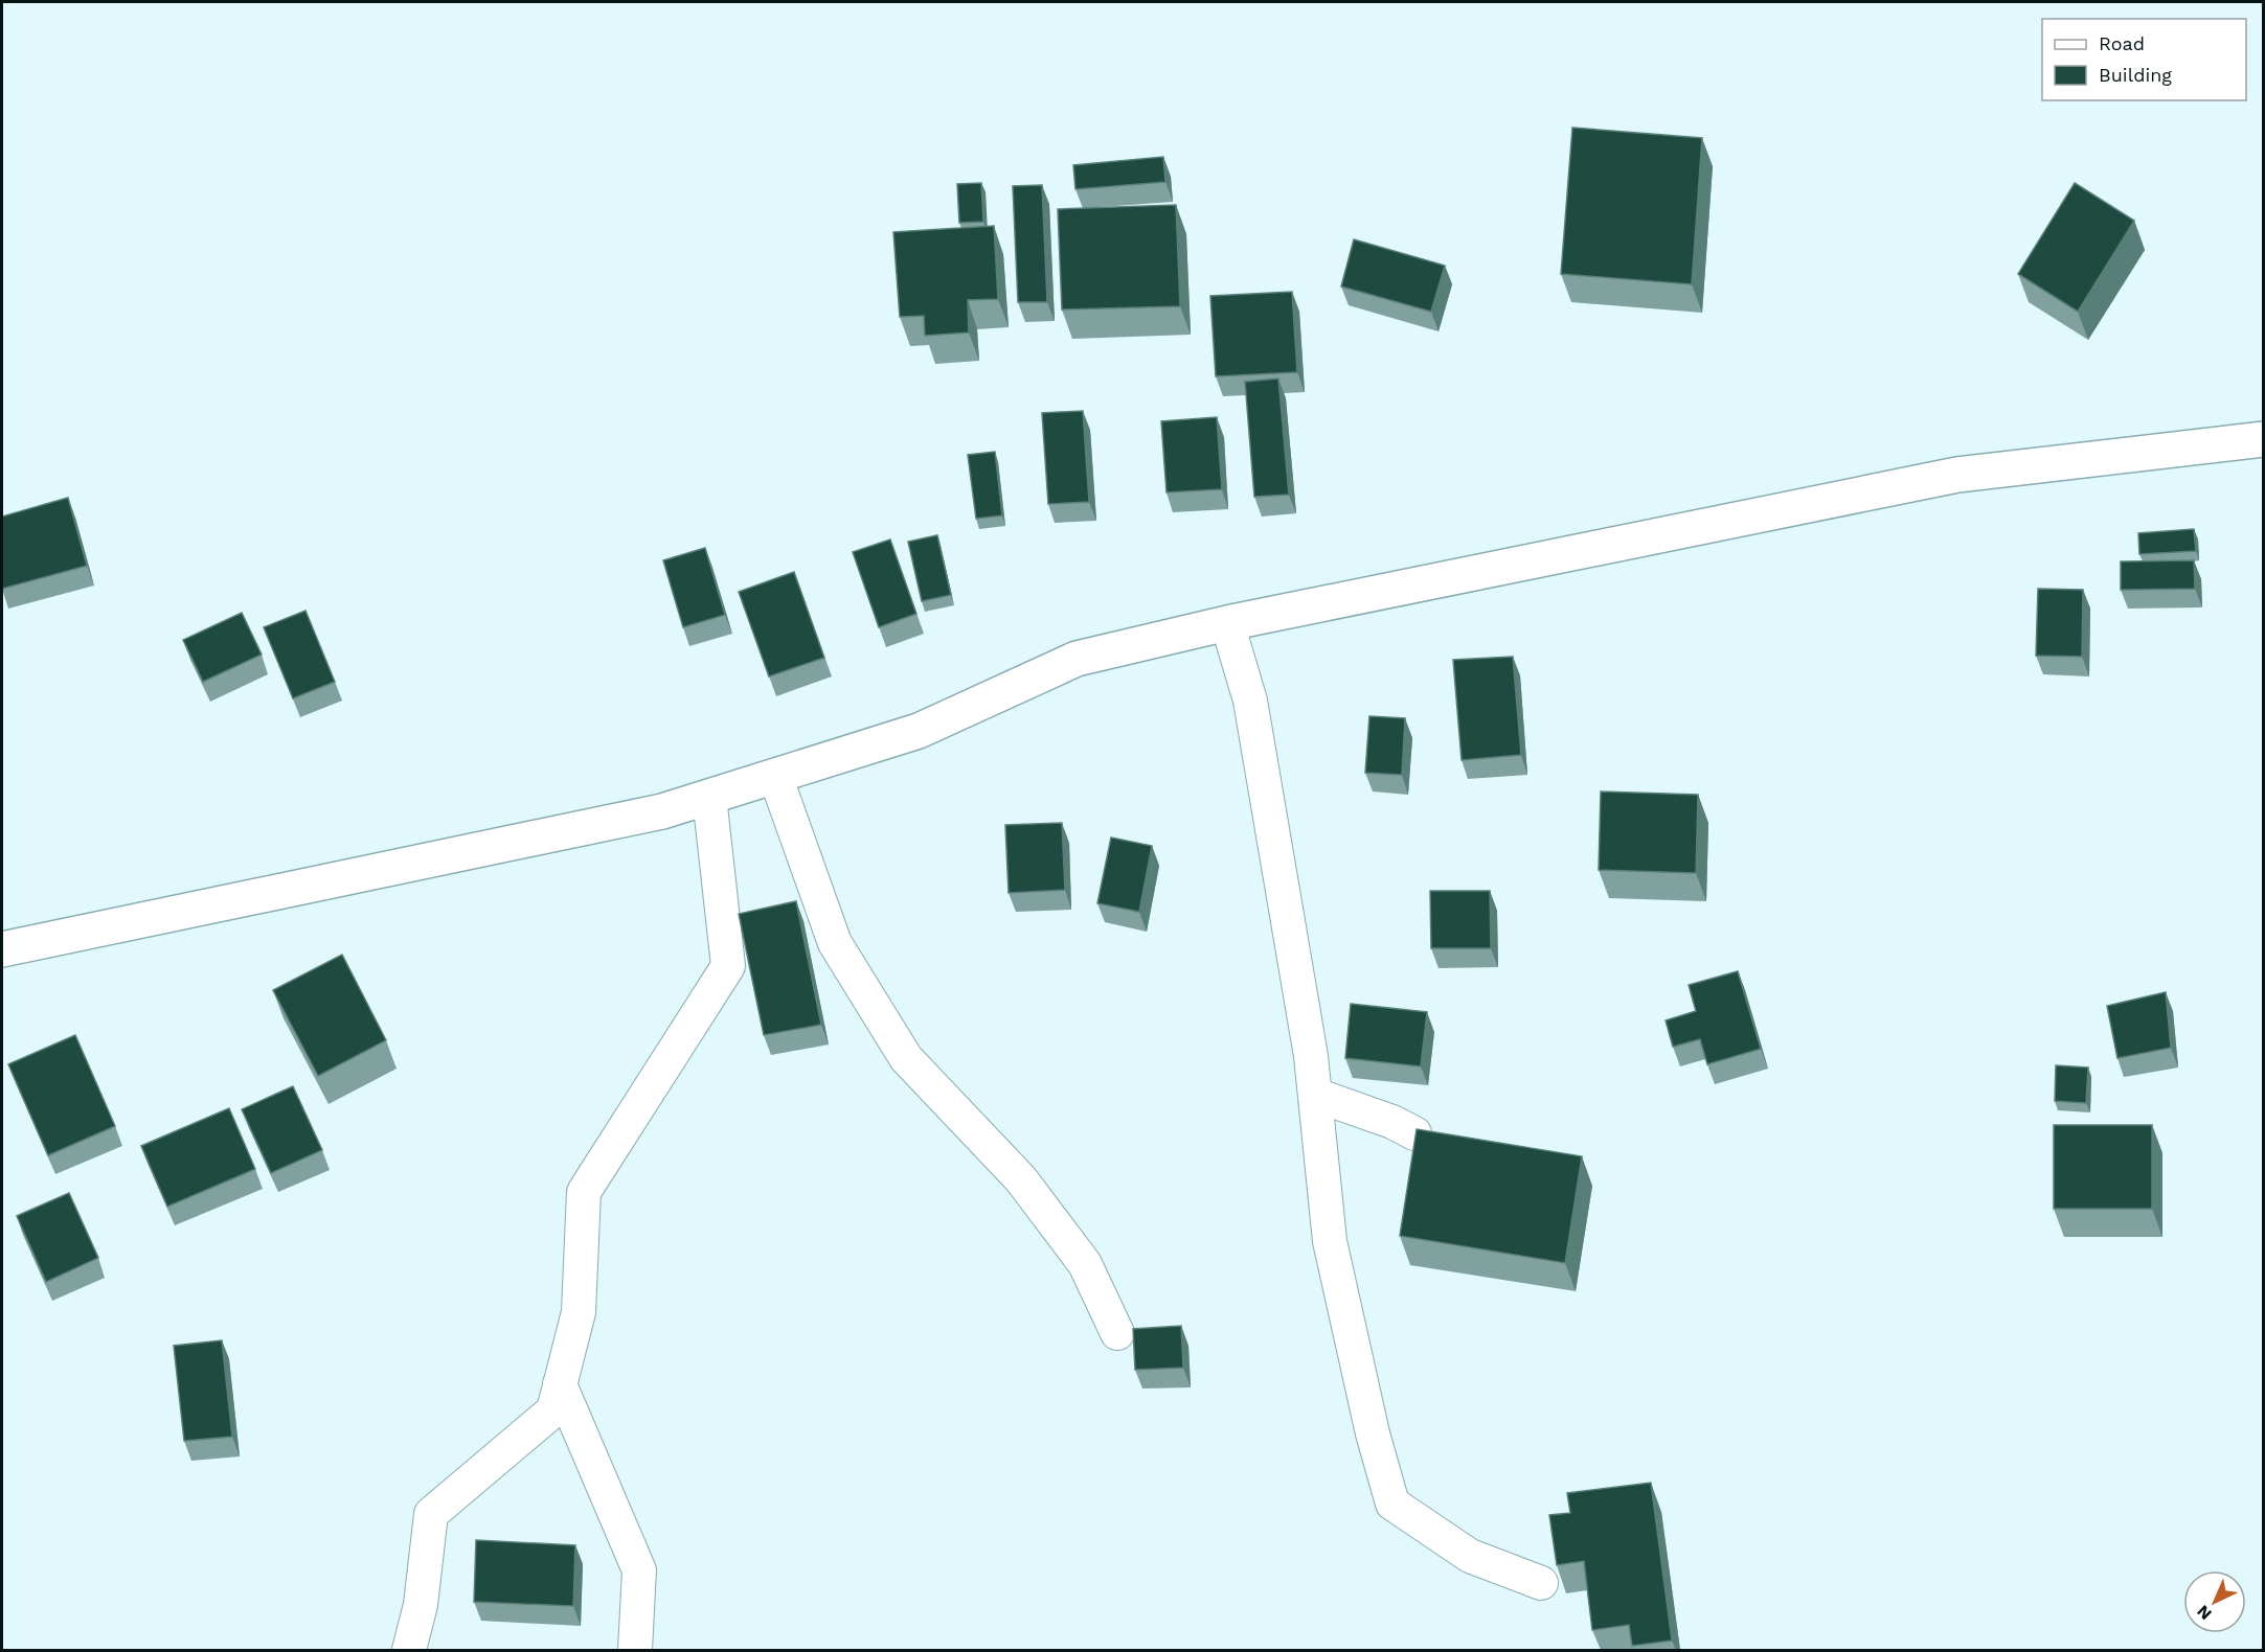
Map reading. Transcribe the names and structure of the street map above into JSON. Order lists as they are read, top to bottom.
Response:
{
  "legend": ["Road", "Building"],
  "north": "bottom left"
}
